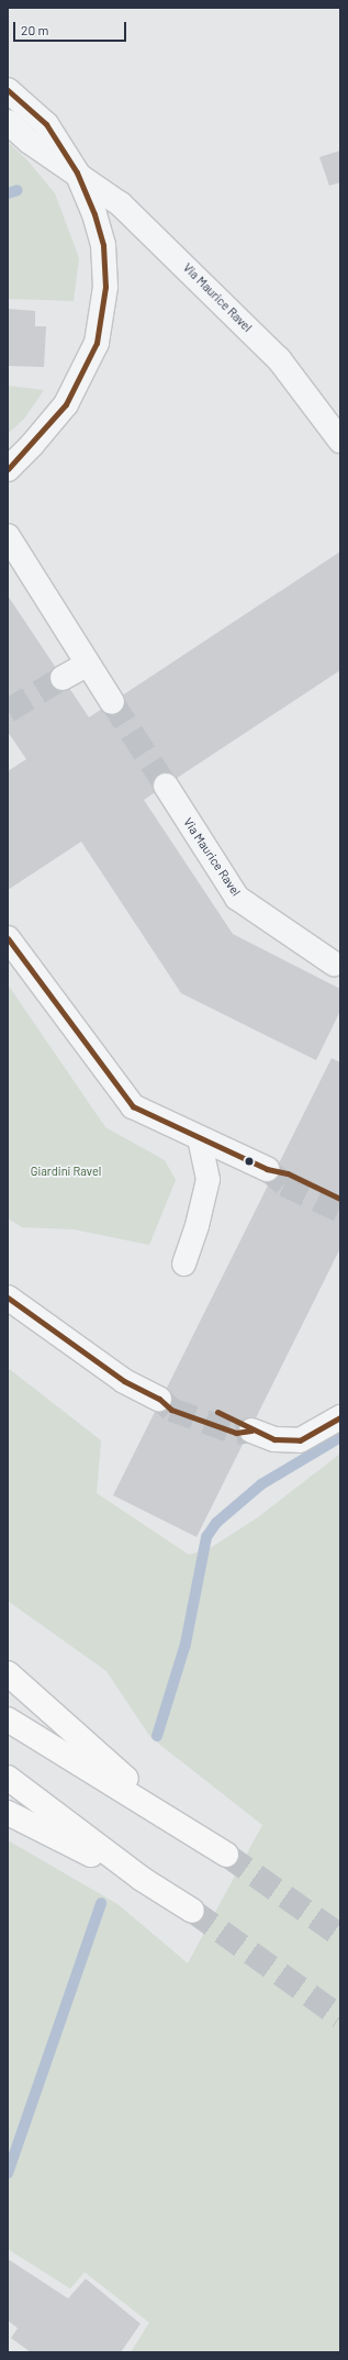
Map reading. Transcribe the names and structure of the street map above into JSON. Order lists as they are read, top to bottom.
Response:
{
  "streets": {
    "street": ["Via Maurice Ravel"]
  },
  "parks": ["Giardini Ravel"],
  "scale_bar": "20 m"
}
